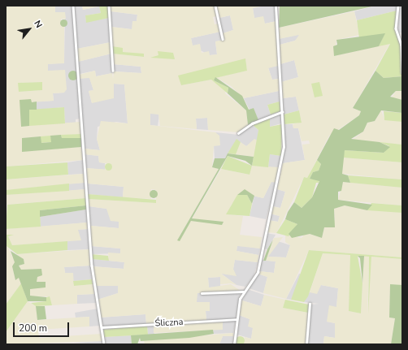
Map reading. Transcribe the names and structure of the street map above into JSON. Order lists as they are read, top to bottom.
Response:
{
  "streets": {
    "street": ["Śliczna"]
  },
  "scale_bar": "200 m",
  "north": "top right"
}
